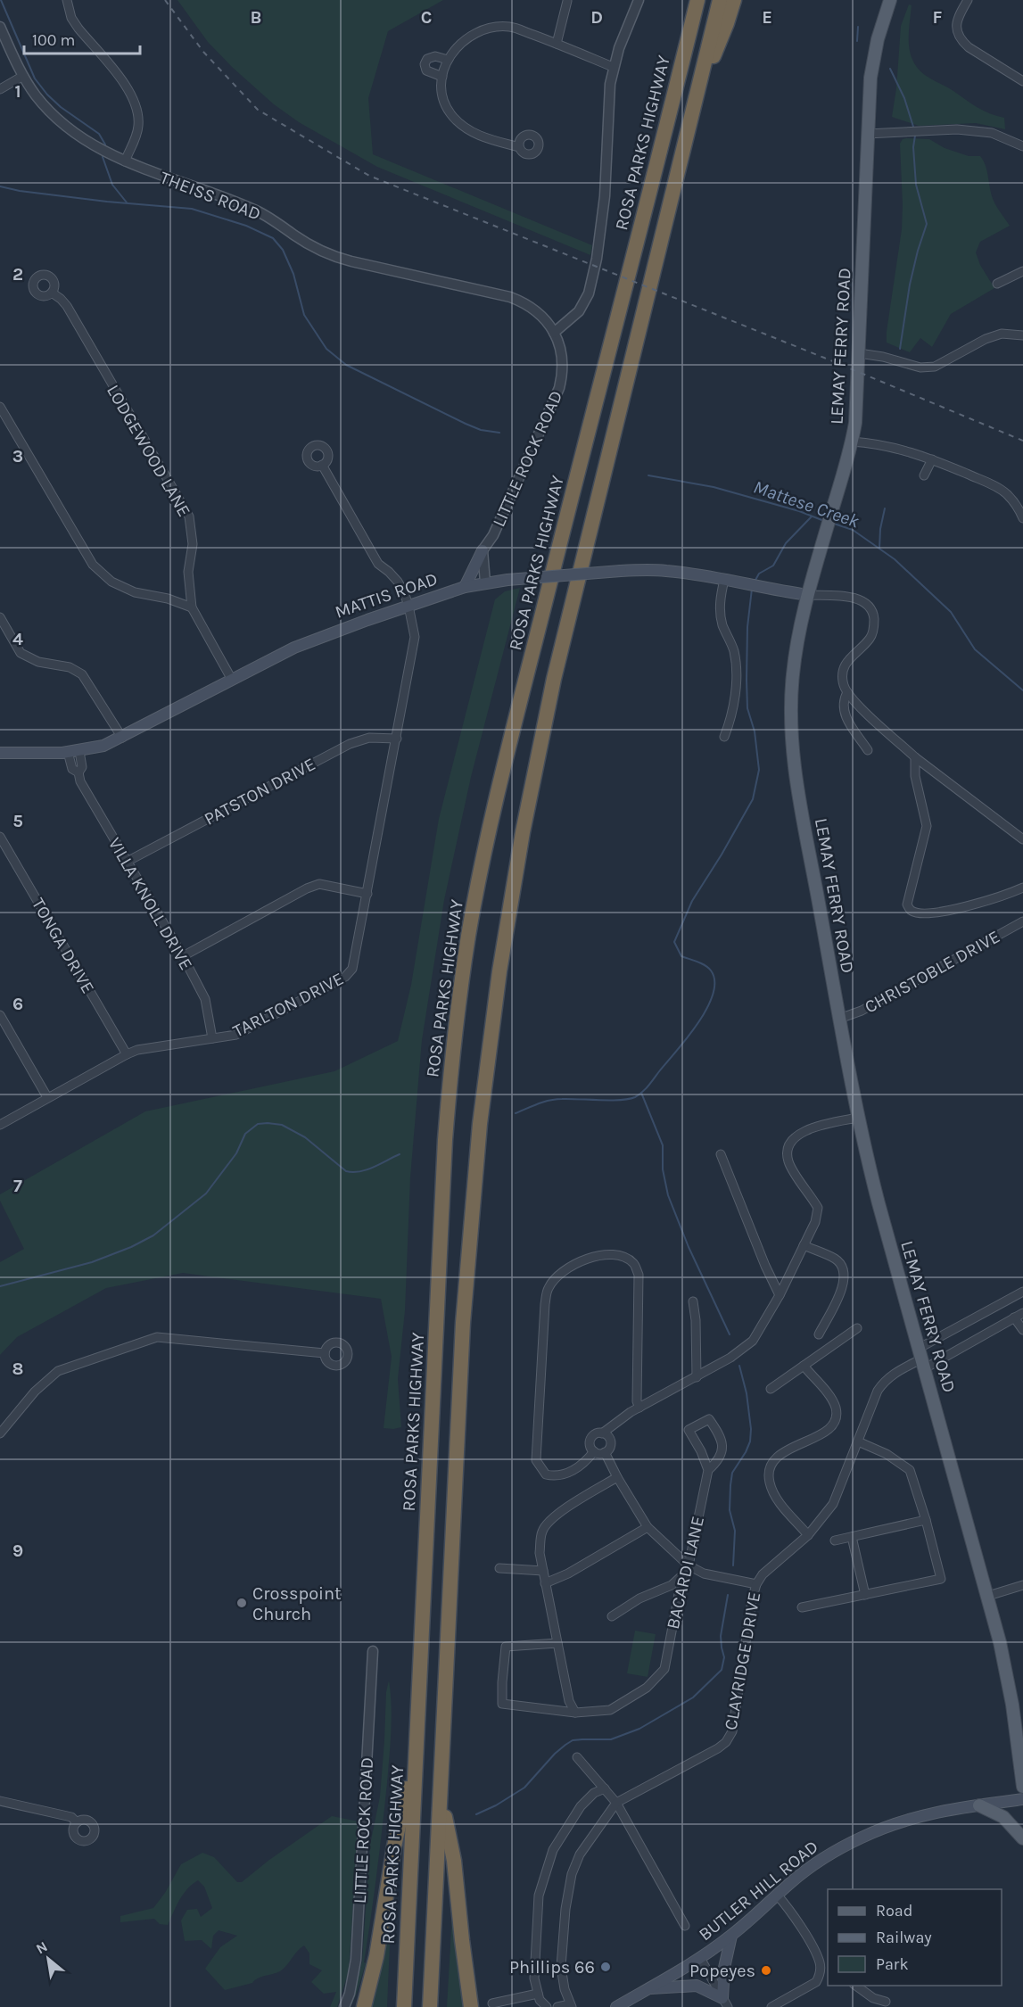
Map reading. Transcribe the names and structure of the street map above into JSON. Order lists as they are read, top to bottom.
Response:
{
  "streets": {
    "highway": ["ROSA PARKS HIGHWAY"],
    "main road": ["LEMAY FERRY ROAD", "MATTIS ROAD", "BUTLER HILL ROAD"],
    "street": [
      "THEISS ROAD",
      "LODGEWOOD LANE",
      "LITTLE ROCK ROAD",
      "PATSTON DRIVE",
      "VILLA KNOLL DRIVE",
      "TONGA DRIVE",
      "CHRISTOBLE DRIVE",
      "TARLTON DRIVE",
      "BACARDI LANE",
      "CLAYRIDGE DRIVE"
    ]
  },
  "crossings": [
    ["THEISS ROAD", "LITTLE ROCK ROAD"],
    ["LEMAY FERRY ROAD", "MATTIS ROAD"],
    ["LEMAY FERRY ROAD", "CHRISTOBLE DRIVE"],
    ["LEMAY FERRY ROAD", "CLAYRIDGE DRIVE"],
    ["LODGEWOOD LANE", "MATTIS ROAD"],
    ["MATTIS ROAD", "VILLA KNOLL DRIVE"],
    ["MATTIS ROAD", "TARLTON DRIVE"],
    ["PATSTON DRIVE", "VILLA KNOLL DRIVE"],
    ["PATSTON DRIVE", "TARLTON DRIVE"],
    ["VILLA KNOLL DRIVE", "TARLTON DRIVE"],
    ["TONGA DRIVE", "TARLTON DRIVE"]
  ],
  "water": ["Mattese Creek"],
  "places": ["Crosspoint Church", "Phillips 66", "Popeyes"],
  "legend": ["Road", "Railway", "Park"],
  "scale_bar": "100 m",
  "north": "top left",
  "grid": {
    "columns": [
      "B",
      "C",
      "D",
      "E",
      "F"
    ],
    "rows": [
      "1",
      "2",
      "3",
      "4",
      "5",
      "6",
      "7",
      "8",
      "9"
    ]
  }
}
